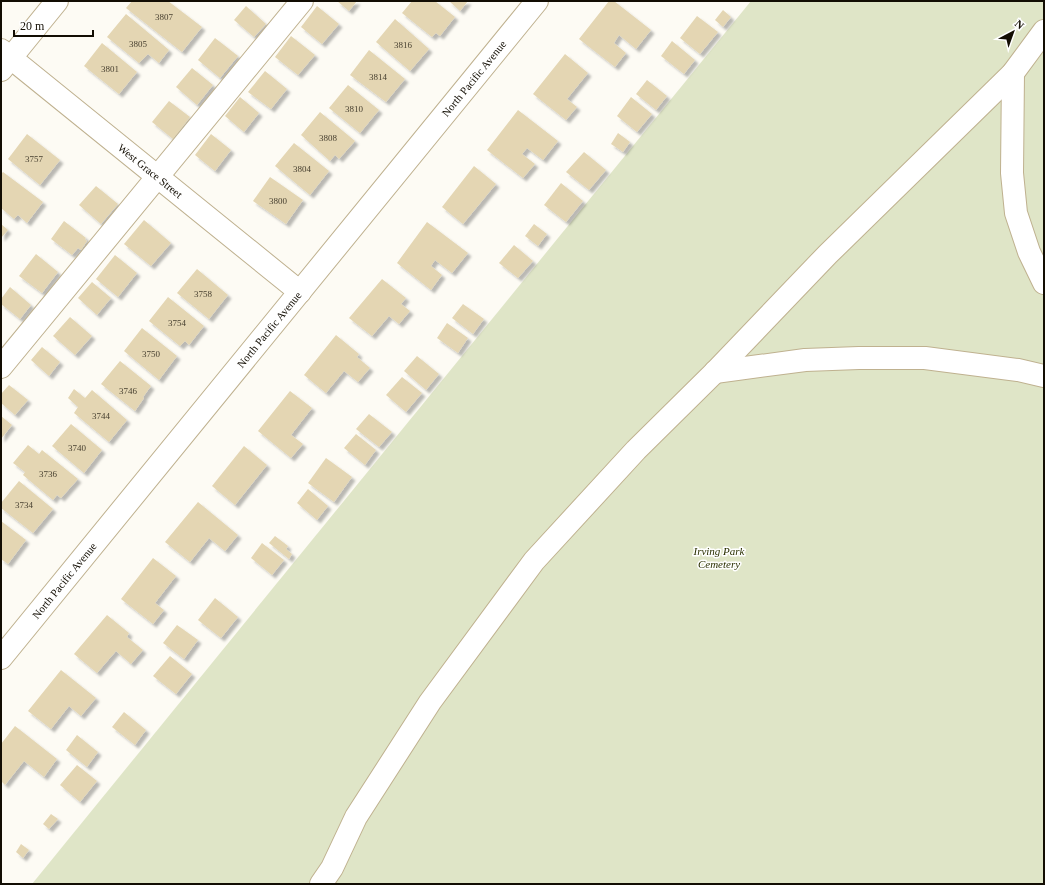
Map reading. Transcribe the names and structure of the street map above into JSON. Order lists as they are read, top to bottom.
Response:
{
  "streets": {
    "street": ["North Pacific Avenue", "West Grace Street"]
  },
  "crossings": [
    ["North Pacific Avenue", "West Grace Street"]
  ],
  "parks": ["Irving Park Cemetery"],
  "house_numbers": [
    "3807",
    "3805",
    "3816",
    "3801",
    "3814",
    "3810",
    "3808",
    "3757",
    "3804",
    "3800",
    "3758",
    "3754",
    "3750",
    "3746",
    "3744",
    "3740",
    "3736",
    "3734"
  ],
  "scale_bar": "20 m",
  "north": "top right"
}
